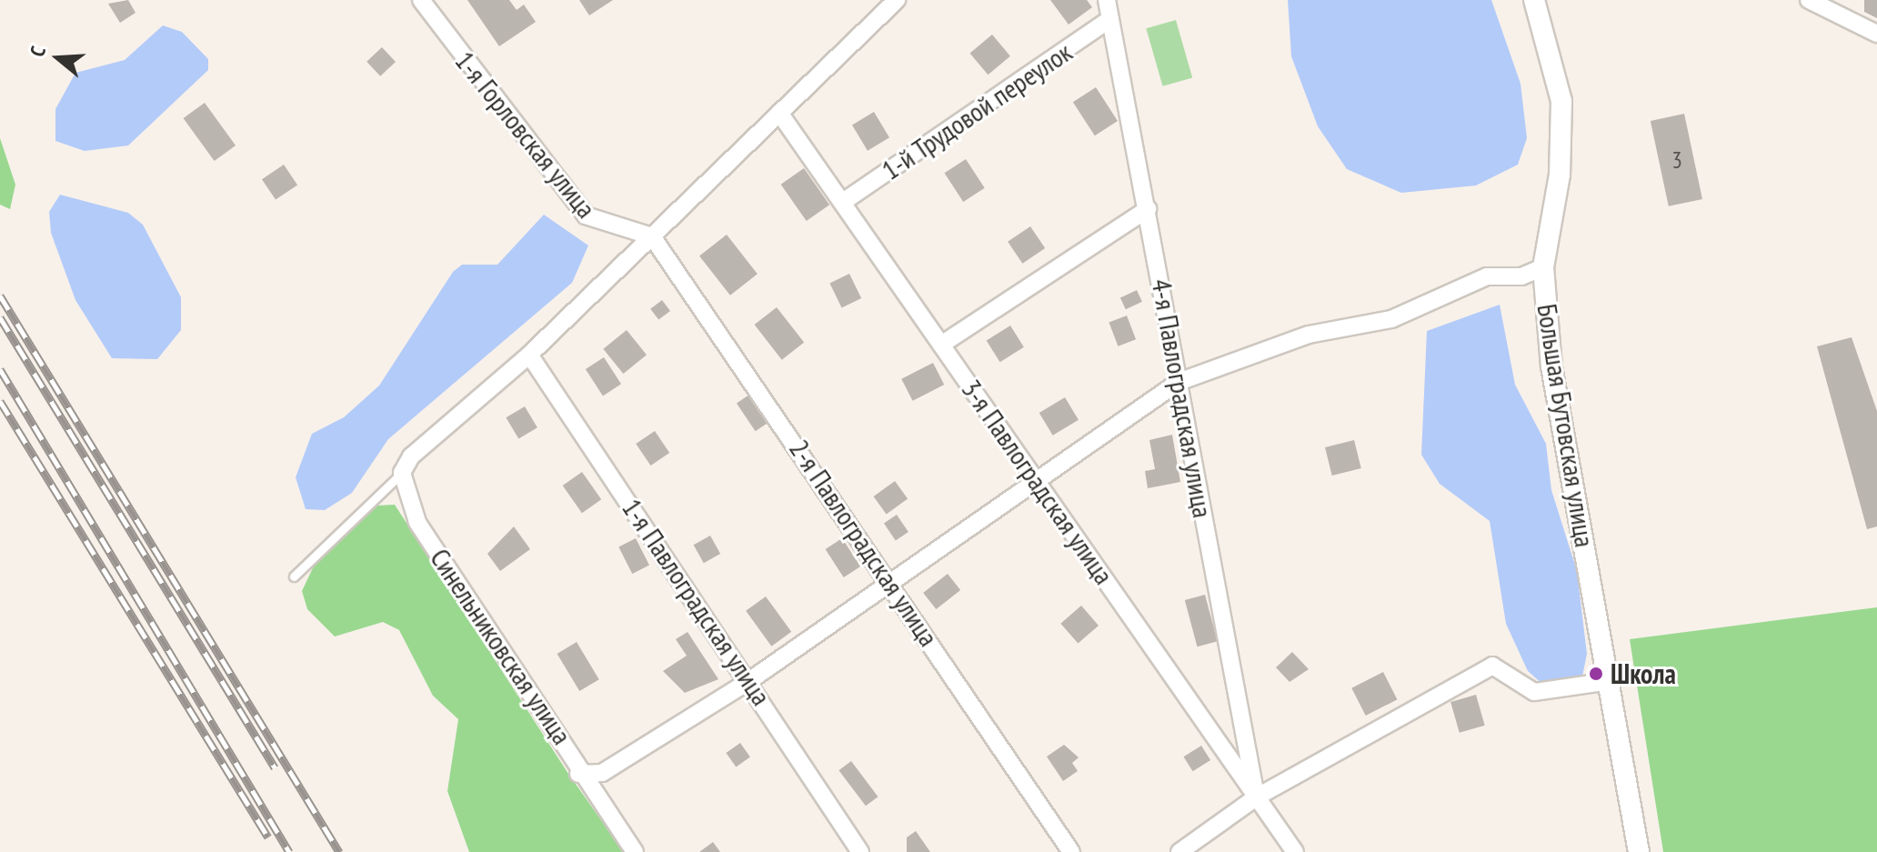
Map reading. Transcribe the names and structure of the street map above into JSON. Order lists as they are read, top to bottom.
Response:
{
  "streets": {
    "street": [
      "1-й Трудовой переулок",
      "1-я Горловская улица",
      "4-я Павлоградская улица",
      "Большая Бутовская улица",
      "3-я Павлоградская улица",
      "2-я Павлоградская улица",
      "1-я Павлоградская улица",
      "Синельниковская улица"
    ]
  },
  "crossings": [
    ["1-й Трудовой переулок", "4-я Павлоградская улица"],
    ["1-й Трудовой переулок", "3-я Павлоградская улица"],
    ["1-я Горловская улица", "2-я Павлоградская улица"],
    ["4-я Павлоградская улица", "3-я Павлоградская улица"]
  ],
  "places": ["Школа"],
  "house_numbers": ["3"],
  "north": "left"
}
